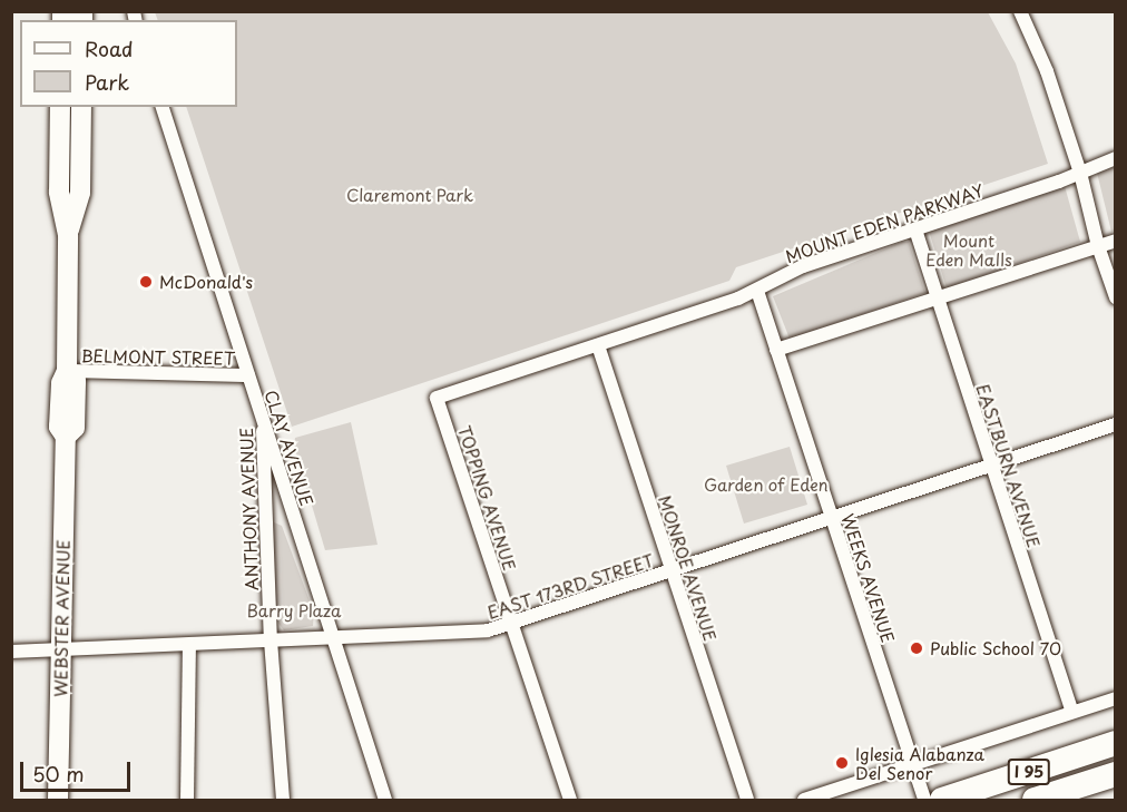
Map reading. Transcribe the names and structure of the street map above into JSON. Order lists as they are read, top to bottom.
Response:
{
  "streets": {
    "highway": ["I 95"],
    "main road": ["WEBSTER AVENUE"],
    "street": [
      "MOUNT EDEN PARKWAY",
      "BELMONT STREET",
      "CLAY AVENUE",
      "EASTBURN AVENUE",
      "TOPPING AVENUE",
      "ANTHONY AVENUE",
      "MONROE AVENUE",
      "WEEKS AVENUE",
      "EAST 173RD STREET"
    ]
  },
  "crossings": [
    ["MOUNT EDEN PARKWAY", "EASTBURN AVENUE"],
    ["MOUNT EDEN PARKWAY", "TOPPING AVENUE"],
    ["MOUNT EDEN PARKWAY", "MONROE AVENUE"],
    ["MOUNT EDEN PARKWAY", "WEEKS AVENUE"],
    ["BELMONT STREET", "CLAY AVENUE"],
    ["BELMONT STREET", "WEBSTER AVENUE"],
    ["CLAY AVENUE", "ANTHONY AVENUE"],
    ["CLAY AVENUE", "EAST 173RD STREET"],
    ["EASTBURN AVENUE", "EAST 173RD STREET"],
    ["TOPPING AVENUE", "EAST 173RD STREET"],
    ["ANTHONY AVENUE", "EAST 173RD STREET"],
    ["MONROE AVENUE", "EAST 173RD STREET"],
    ["WEEKS AVENUE", "EAST 173RD STREET"],
    ["EAST 173RD STREET", "WEBSTER AVENUE"]
  ],
  "parks": [
    "Claremont Park",
    "Mount Eden Malls",
    "Garden of Eden",
    "Barry Plaza"
  ],
  "places": ["McDonald's", "Public School 70", "Iglesia Alabanza Del Senor"],
  "legend": ["Road", "Park"],
  "scale_bar": "50 m"
}
